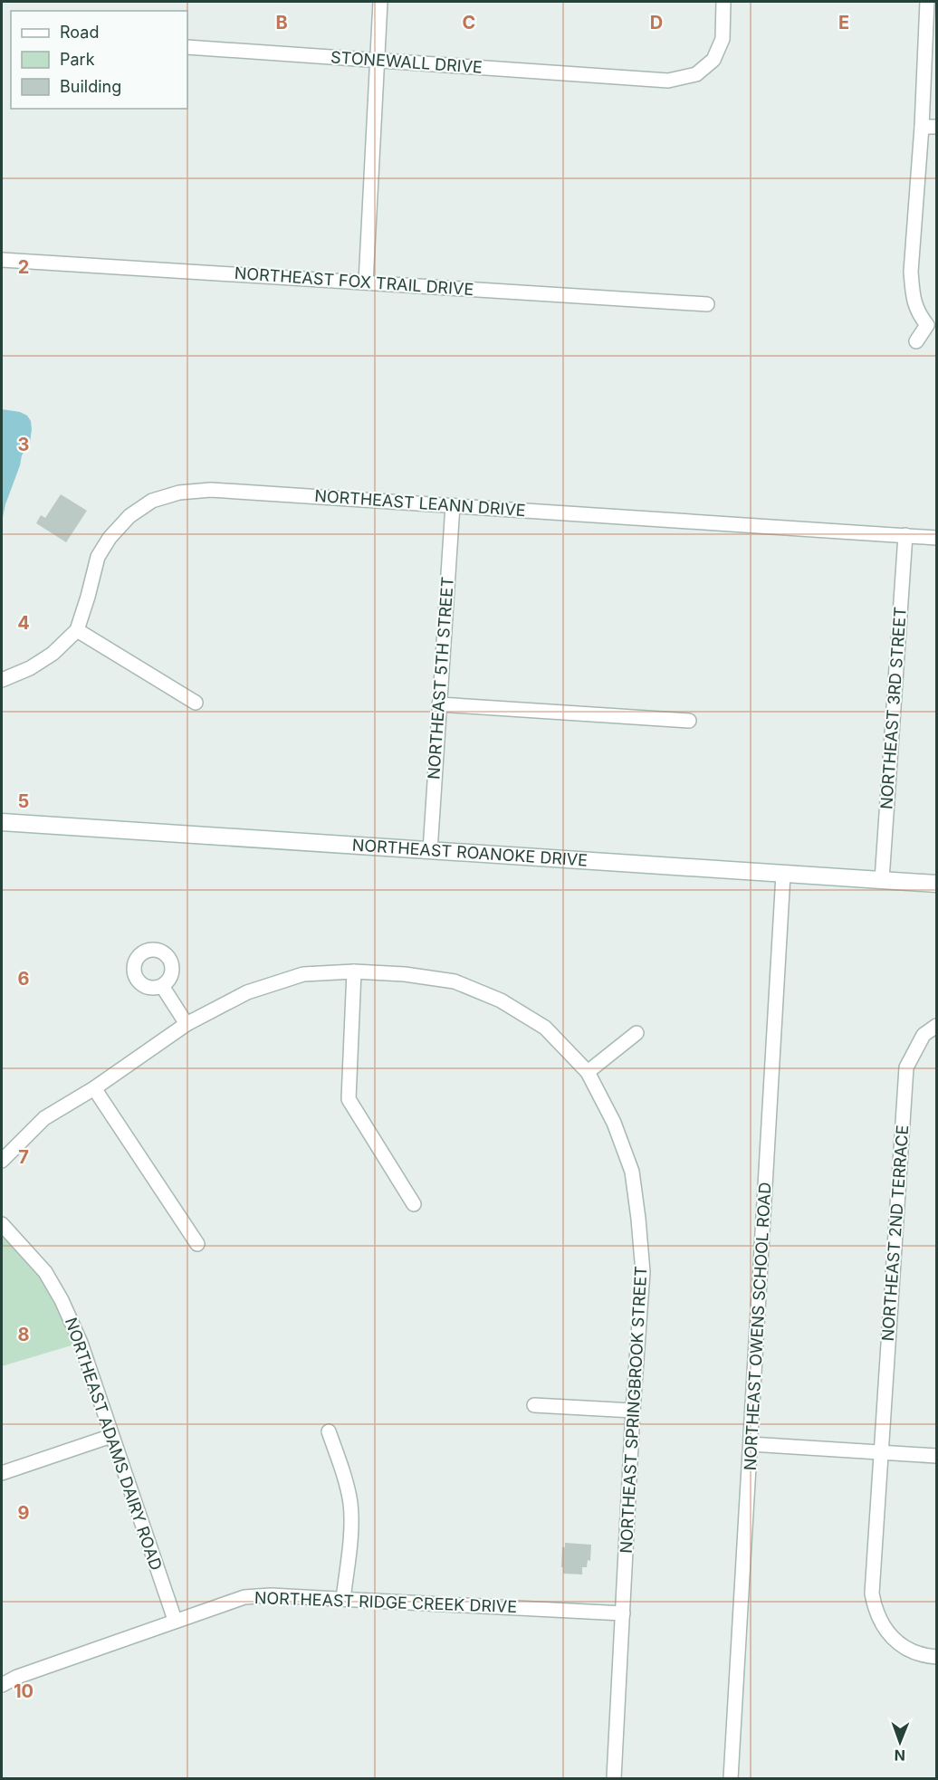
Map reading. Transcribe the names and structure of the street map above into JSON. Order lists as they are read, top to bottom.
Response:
{
  "streets": {
    "street": [
      "STONEWALL DRIVE",
      "NORTHEAST FOX TRAIL DRIVE",
      "NORTHEAST LEANN DRIVE",
      "NORTHEAST 5TH STREET",
      "NORTHEAST 3RD STREET",
      "NORTHEAST ROANOKE DRIVE",
      "NORTHEAST 2ND TERRACE",
      "NORTHEAST OWENS SCHOOL ROAD",
      "NORTHEAST SPRINGBROOK STREET",
      "NORTHEAST ADAMS DAIRY ROAD",
      "NORTHEAST RIDGE CREEK DRIVE"
    ]
  },
  "crossings": [
    ["NORTHEAST LEANN DRIVE", "NORTHEAST 5TH STREET"],
    ["NORTHEAST LEANN DRIVE", "NORTHEAST 3RD STREET"],
    ["NORTHEAST 5TH STREET", "NORTHEAST ROANOKE DRIVE"],
    ["NORTHEAST 3RD STREET", "NORTHEAST ROANOKE DRIVE"],
    ["NORTHEAST ROANOKE DRIVE", "NORTHEAST OWENS SCHOOL ROAD"],
    ["NORTHEAST SPRINGBROOK STREET", "NORTHEAST RIDGE CREEK DRIVE"],
    ["NORTHEAST ADAMS DAIRY ROAD", "NORTHEAST RIDGE CREEK DRIVE"]
  ],
  "legend": ["Road", "Park", "Building"],
  "north": "bottom",
  "grid": {
    "columns": [
      "B",
      "C",
      "D",
      "E"
    ],
    "rows": [
      "2",
      "3",
      "4",
      "5",
      "6",
      "7",
      "8",
      "9",
      "10"
    ]
  }
}
